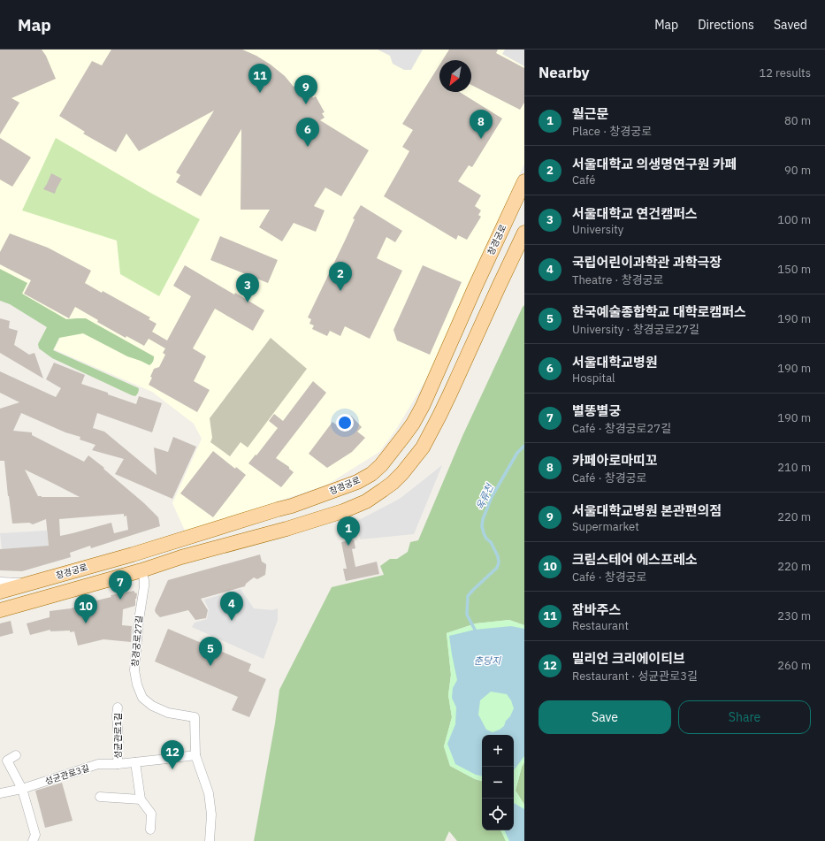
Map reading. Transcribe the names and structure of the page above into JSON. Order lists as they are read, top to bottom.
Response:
{
  "streets": {
    "main road": ["창경궁로"],
    "street": ["창경궁로27길", "성균관로1길", "성균관로3길"]
  },
  "crossings": [
    ["창경궁로", "창경궁로27길"],
    ["창경궁로27길", "성균관로3길"],
    ["성균관로1길", "성균관로3길"]
  ],
  "water": ["옥류천", "춘당지"],
  "north": "bottom left",
  "page": {
    "header": "Map",
    "nav": ["Map", "Directions", "Saved"],
    "heading": ["Nearby", "12 results"],
    "pins": [
      "11",
      "9",
      "8",
      "6",
      "2",
      "3",
      "1",
      "7",
      "4",
      "10",
      "5",
      "12"
    ],
    "list": [
      {
        "mark": "1",
        "name": "월근문",
        "note": "Place · 창경궁로",
        "value": "80 m"
      },
      {
        "mark": "2",
        "name": "서울대학교 의생명연구원 카페",
        "note": "Café",
        "value": "90 m"
      },
      {
        "mark": "3",
        "name": "서울대학교 연건캠퍼스",
        "note": "University",
        "value": "100 m"
      },
      {
        "mark": "4",
        "name": "국립어린이과학관 과학극장",
        "note": "Theatre · 창경궁로",
        "value": "150 m"
      },
      {
        "mark": "5",
        "name": "한국예술종합학교 대학로캠퍼스",
        "note": "University · 창경궁로27길",
        "value": "190 m"
      },
      {
        "mark": "6",
        "name": "서울대학교병원",
        "note": "Hospital",
        "value": "190 m"
      },
      {
        "mark": "7",
        "name": "별똥별궁",
        "note": "Café · 창경궁로27길",
        "value": "190 m"
      },
      {
        "mark": "8",
        "name": "카페아로마띠꼬",
        "note": "Café · 창경궁로",
        "value": "210 m"
      },
      {
        "mark": "9",
        "name": "서울대학교병원 본관편의점",
        "note": "Supermarket",
        "value": "220 m"
      },
      {
        "mark": "10",
        "name": "크림스테어 에스프레소",
        "note": "Café · 창경궁로",
        "value": "220 m"
      },
      {
        "mark": "11",
        "name": "잠바주스",
        "note": "Restaurant",
        "value": "230 m"
      },
      {
        "mark": "12",
        "name": "밀리언 크리에이티브",
        "note": "Restaurant · 성균관로3길",
        "value": "260 m"
      }
    ],
    "buttons": ["Save", "Share"],
    "map_buttons": ["+", "−"]
  }
}
